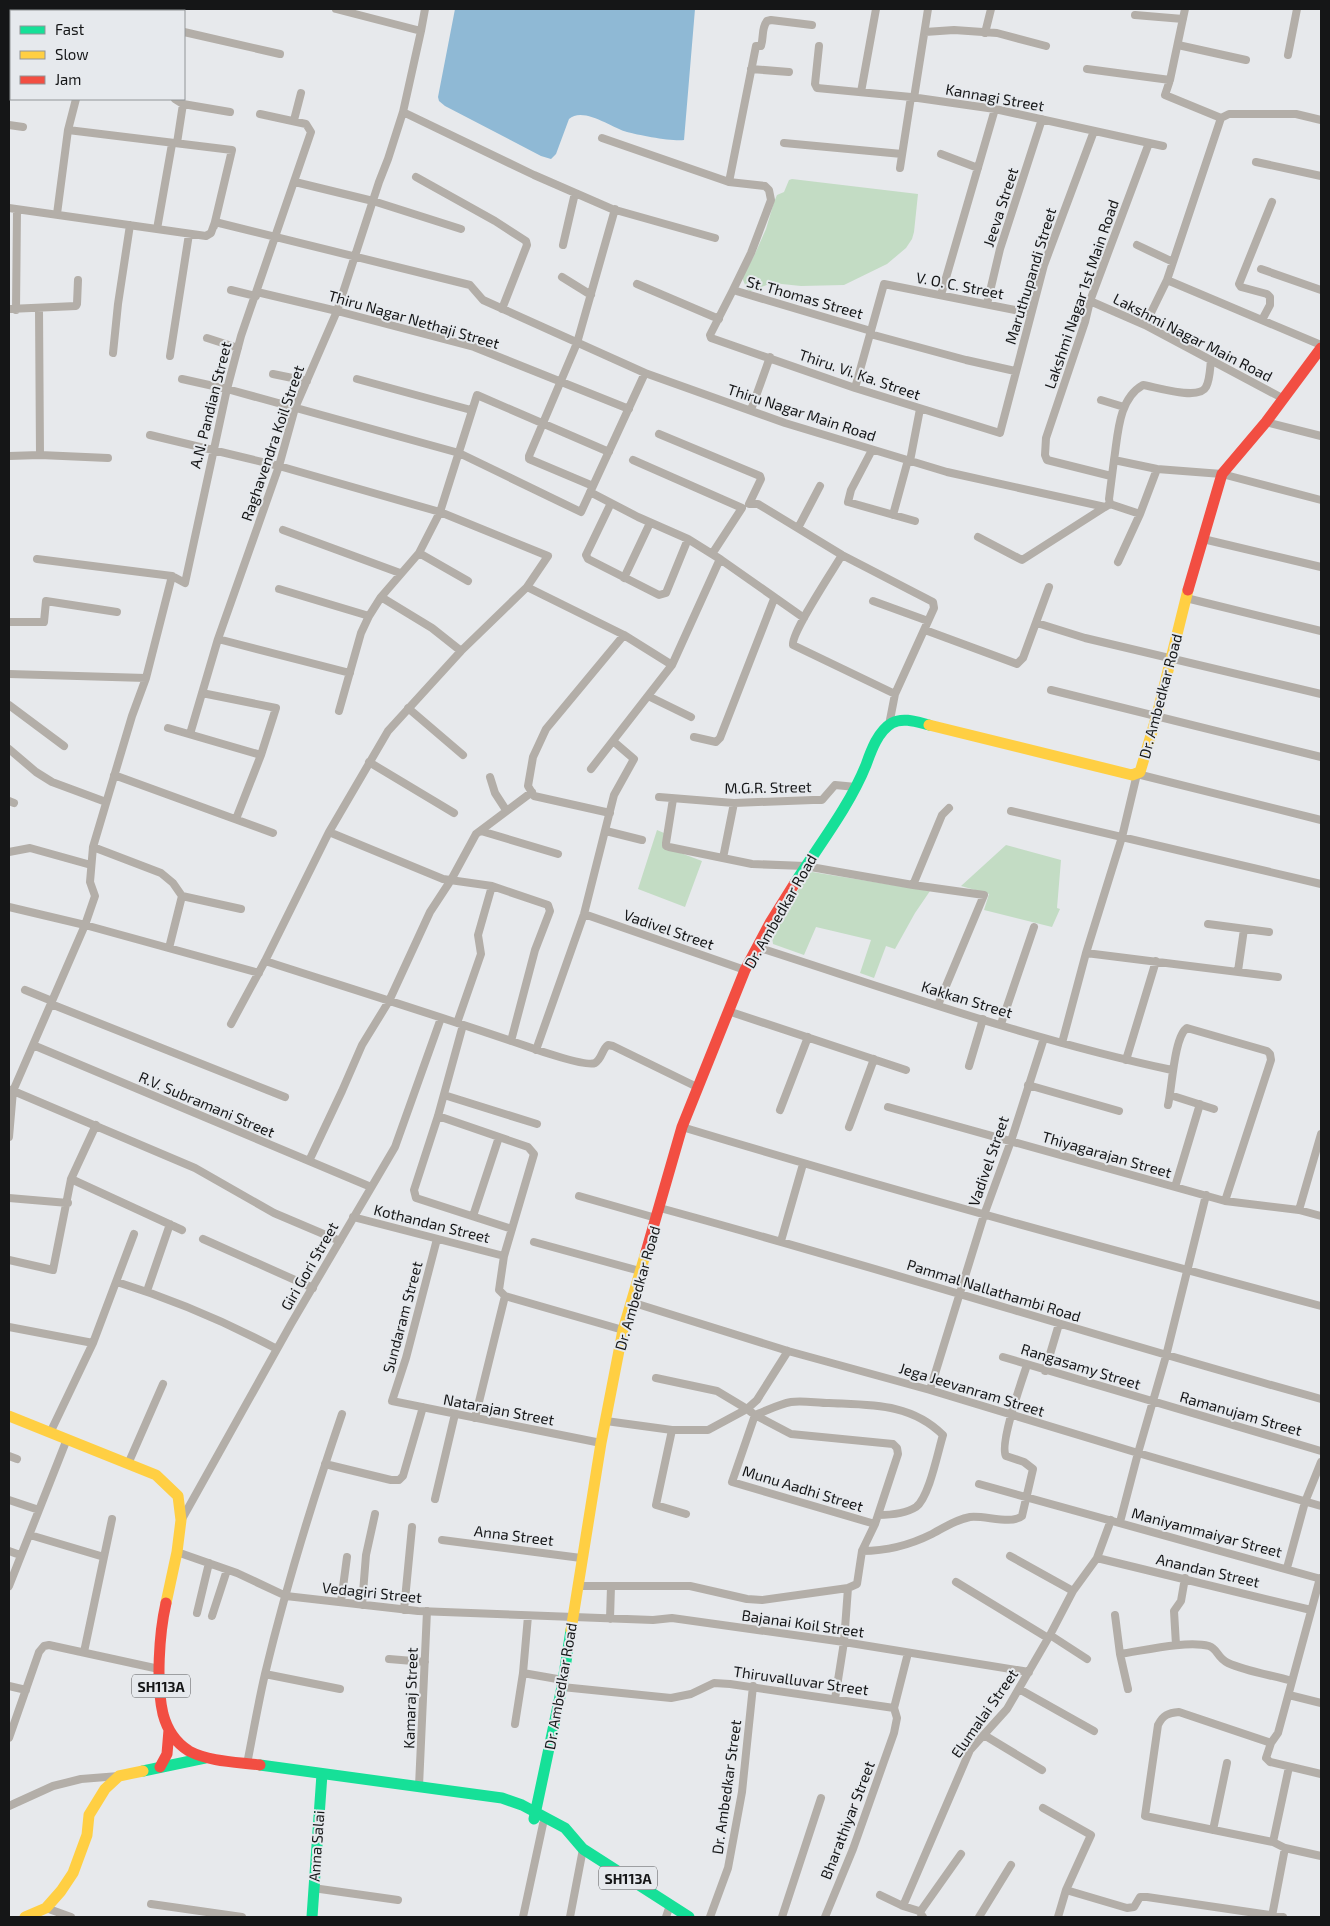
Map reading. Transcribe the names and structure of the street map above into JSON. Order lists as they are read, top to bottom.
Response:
{
  "streets": {
    "street": [
      "Kannagi Street",
      "Jeeva Street",
      "Maruthupandi Street",
      "V. O. C. Street",
      "Lakshmi Nagar 1st Main Road",
      "St. Thomas Street",
      "Thiru Nagar Nethaji Street",
      "Lakshmi Nagar Main Road",
      "Thiru. Vi. Ka. Street",
      "A.N. Pandian Street",
      "Thiru Nagar Main Road",
      "Raghavendra Koil Street",
      "Dr. Ambedkar Road",
      "M.G.R. Street",
      "Vadivel Street",
      "Kakkan Street",
      "R.V. Subramani Street",
      "Thiyagarajan Street",
      "Kothandan Street",
      "Giri Gori Street",
      "Pammal Nallathambi Road",
      "Sundaram Street",
      "Rangasamy Street",
      "Jega Jeevanram Street",
      "Natarajan Street",
      "Ramanujam Street",
      "Munu Aadhi Street",
      "Maniyammaiyar Street",
      "Anna Street",
      "Anandan Street",
      "Vedagiri Street",
      "Bajanai Koil Street",
      "Thiruvalluvar Street",
      "SH113A",
      "Kamaraj Street",
      "Elumalai Street",
      "Dr. Ambedkar Street",
      "Bharathiyar Street",
      "Anna Salai"
    ]
  },
  "crossings": [
    ["Kannagi Street", "Jeeva Street"],
    ["Kannagi Street", "Maruthupandi Street"],
    ["Kannagi Street", "Lakshmi Nagar 1st Main Road"],
    ["Jeeva Street", "V. O. C. Street"],
    ["Maruthupandi Street", "V. O. C. Street"],
    ["Maruthupandi Street", "St. Thomas Street"],
    ["Maruthupandi Street", "Thiru. Vi. Ka. Street"],
    ["V. O. C. Street", "St. Thomas Street"],
    ["Lakshmi Nagar 1st Main Road", "Lakshmi Nagar Main Road"],
    ["St. Thomas Street", "Thiru. Vi. Ka. Street"],
    ["Thiru Nagar Nethaji Street", "A.N. Pandian Street"],
    ["Thiru Nagar Nethaji Street", "Raghavendra Koil Street"],
    ["Lakshmi Nagar Main Road", "Dr. Ambedkar Road"],
    ["A.N. Pandian Street", "Thiru Nagar Main Road"],
    ["Thiru Nagar Main Road", "Raghavendra Koil Street"],
    ["Dr. Ambedkar Road", "M.G.R. Street"],
    ["Dr. Ambedkar Road", "Vadivel Street"],
    ["Dr. Ambedkar Road", "Kakkan Street"],
    ["Dr. Ambedkar Road", "Pammal Nallathambi Road"],
    ["Dr. Ambedkar Road", "Jega Jeevanram Street"],
    ["Dr. Ambedkar Road", "Natarajan Street"],
    ["Dr. Ambedkar Road", "Anna Street"],
    ["Dr. Ambedkar Road", "Vedagiri Street"],
    ["Dr. Ambedkar Road", "Bajanai Koil Street"],
    ["Dr. Ambedkar Road", "Thiruvalluvar Street"],
    ["Dr. Ambedkar Road", "SH113A"],
    ["Vadivel Street", "Kakkan Street"],
    ["Vadivel Street", "Thiyagarajan Street"],
    ["Vadivel Street", "Pammal Nallathambi Road"],
    ["Vadivel Street", "Jega Jeevanram Street"],
    ["R.V. Subramani Street", "Giri Gori Street"],
    ["Kothandan Street", "Giri Gori Street"],
    ["Kothandan Street", "Sundaram Street"],
    ["Giri Gori Street", "SH113A"],
    ["Sundaram Street", "Natarajan Street"],
    ["Rangasamy Street", "Ramanujam Street"],
    ["Maniyammaiyar Street", "Elumalai Street"],
    ["Anandan Street", "Elumalai Street"],
    ["Vedagiri Street", "Bajanai Koil Street"],
    ["Vedagiri Street", "SH113A"],
    ["Vedagiri Street", "Kamaraj Street"],
    ["Bajanai Koil Street", "Elumalai Street"],
    ["Thiruvalluvar Street", "Dr. Ambedkar Street"],
    ["Thiruvalluvar Street", "Bharathiyar Street"],
    ["SH113A", "Kamaraj Street"],
    ["SH113A", "Anna Salai"]
  ],
  "legend": ["Fast", "Slow", "Jam"]
}
